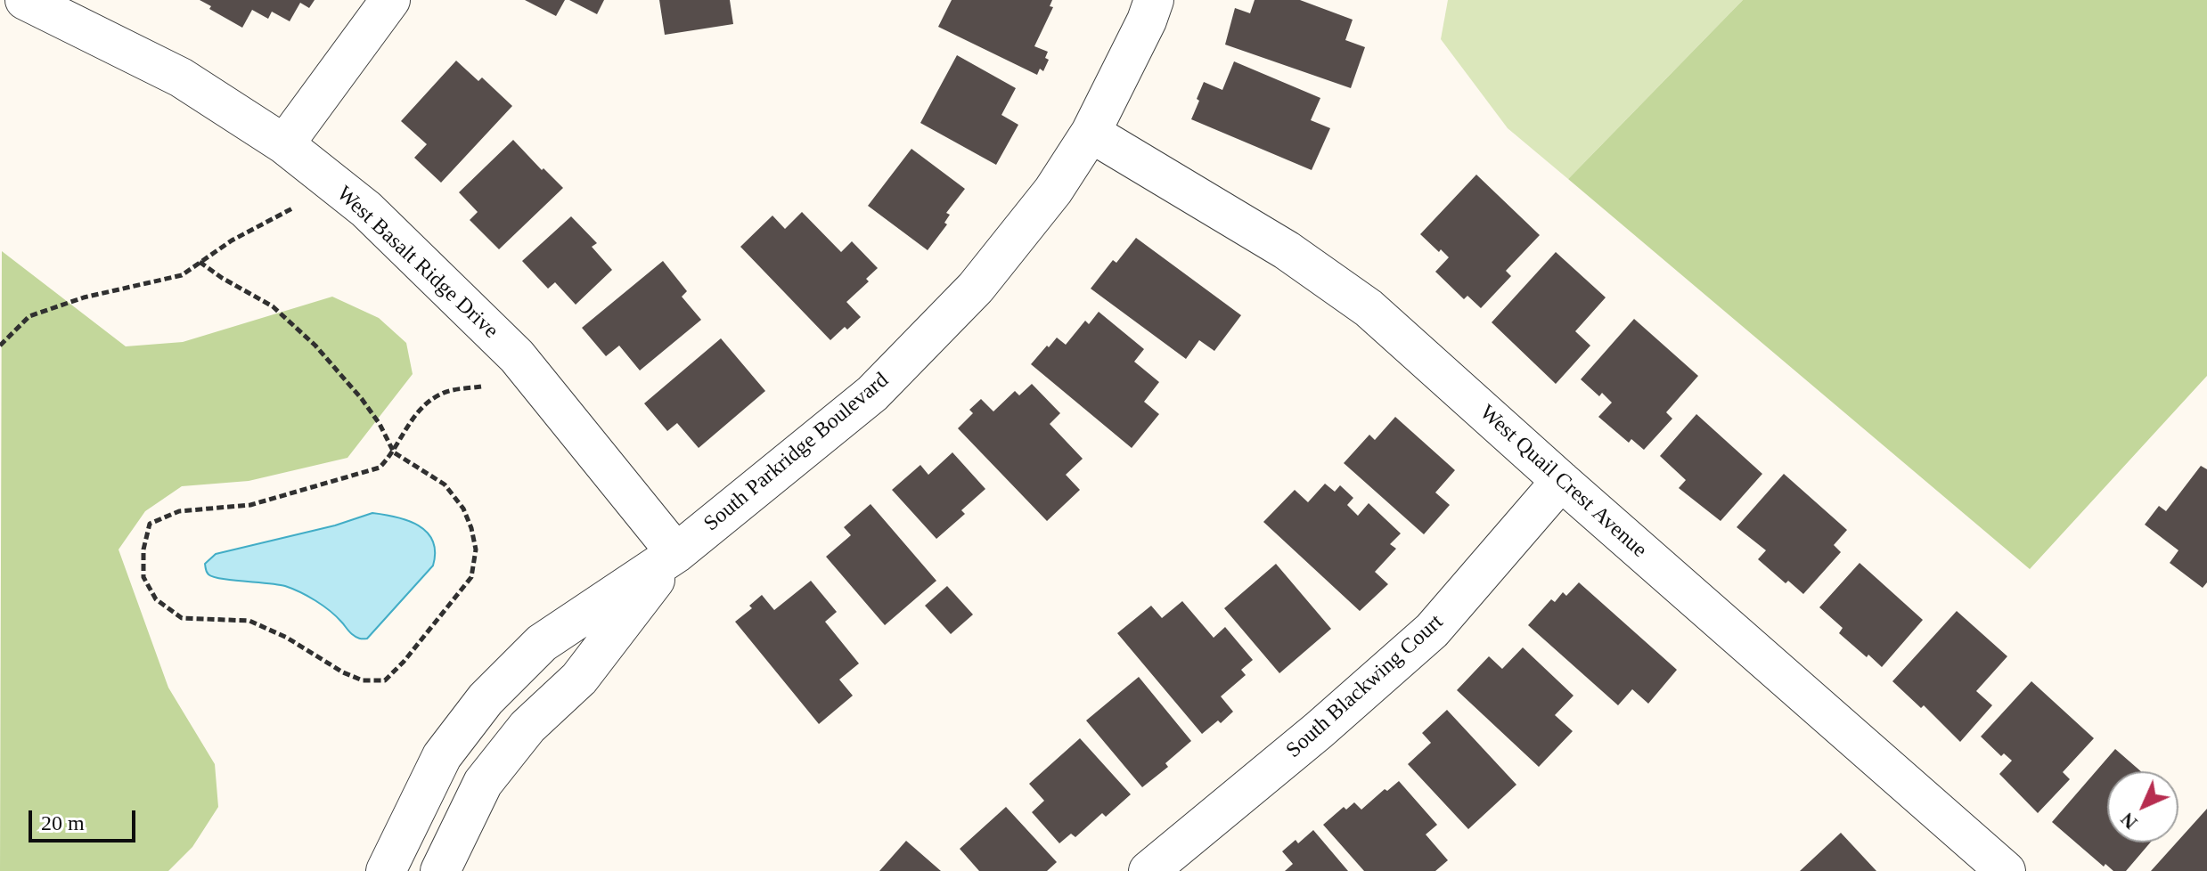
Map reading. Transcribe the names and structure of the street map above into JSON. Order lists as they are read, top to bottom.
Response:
{
  "streets": {
    "street": [
      "West Basalt Ridge Drive",
      "South Parkridge Boulevard",
      "West Quail Crest Avenue",
      "South Blackwing Court"
    ]
  },
  "crossings": [
    ["West Basalt Ridge Drive", "South Parkridge Boulevard"],
    ["South Parkridge Boulevard", "West Quail Crest Avenue"],
    ["West Quail Crest Avenue", "South Blackwing Court"]
  ],
  "scale_bar": "20 m",
  "north": "bottom left"
}
